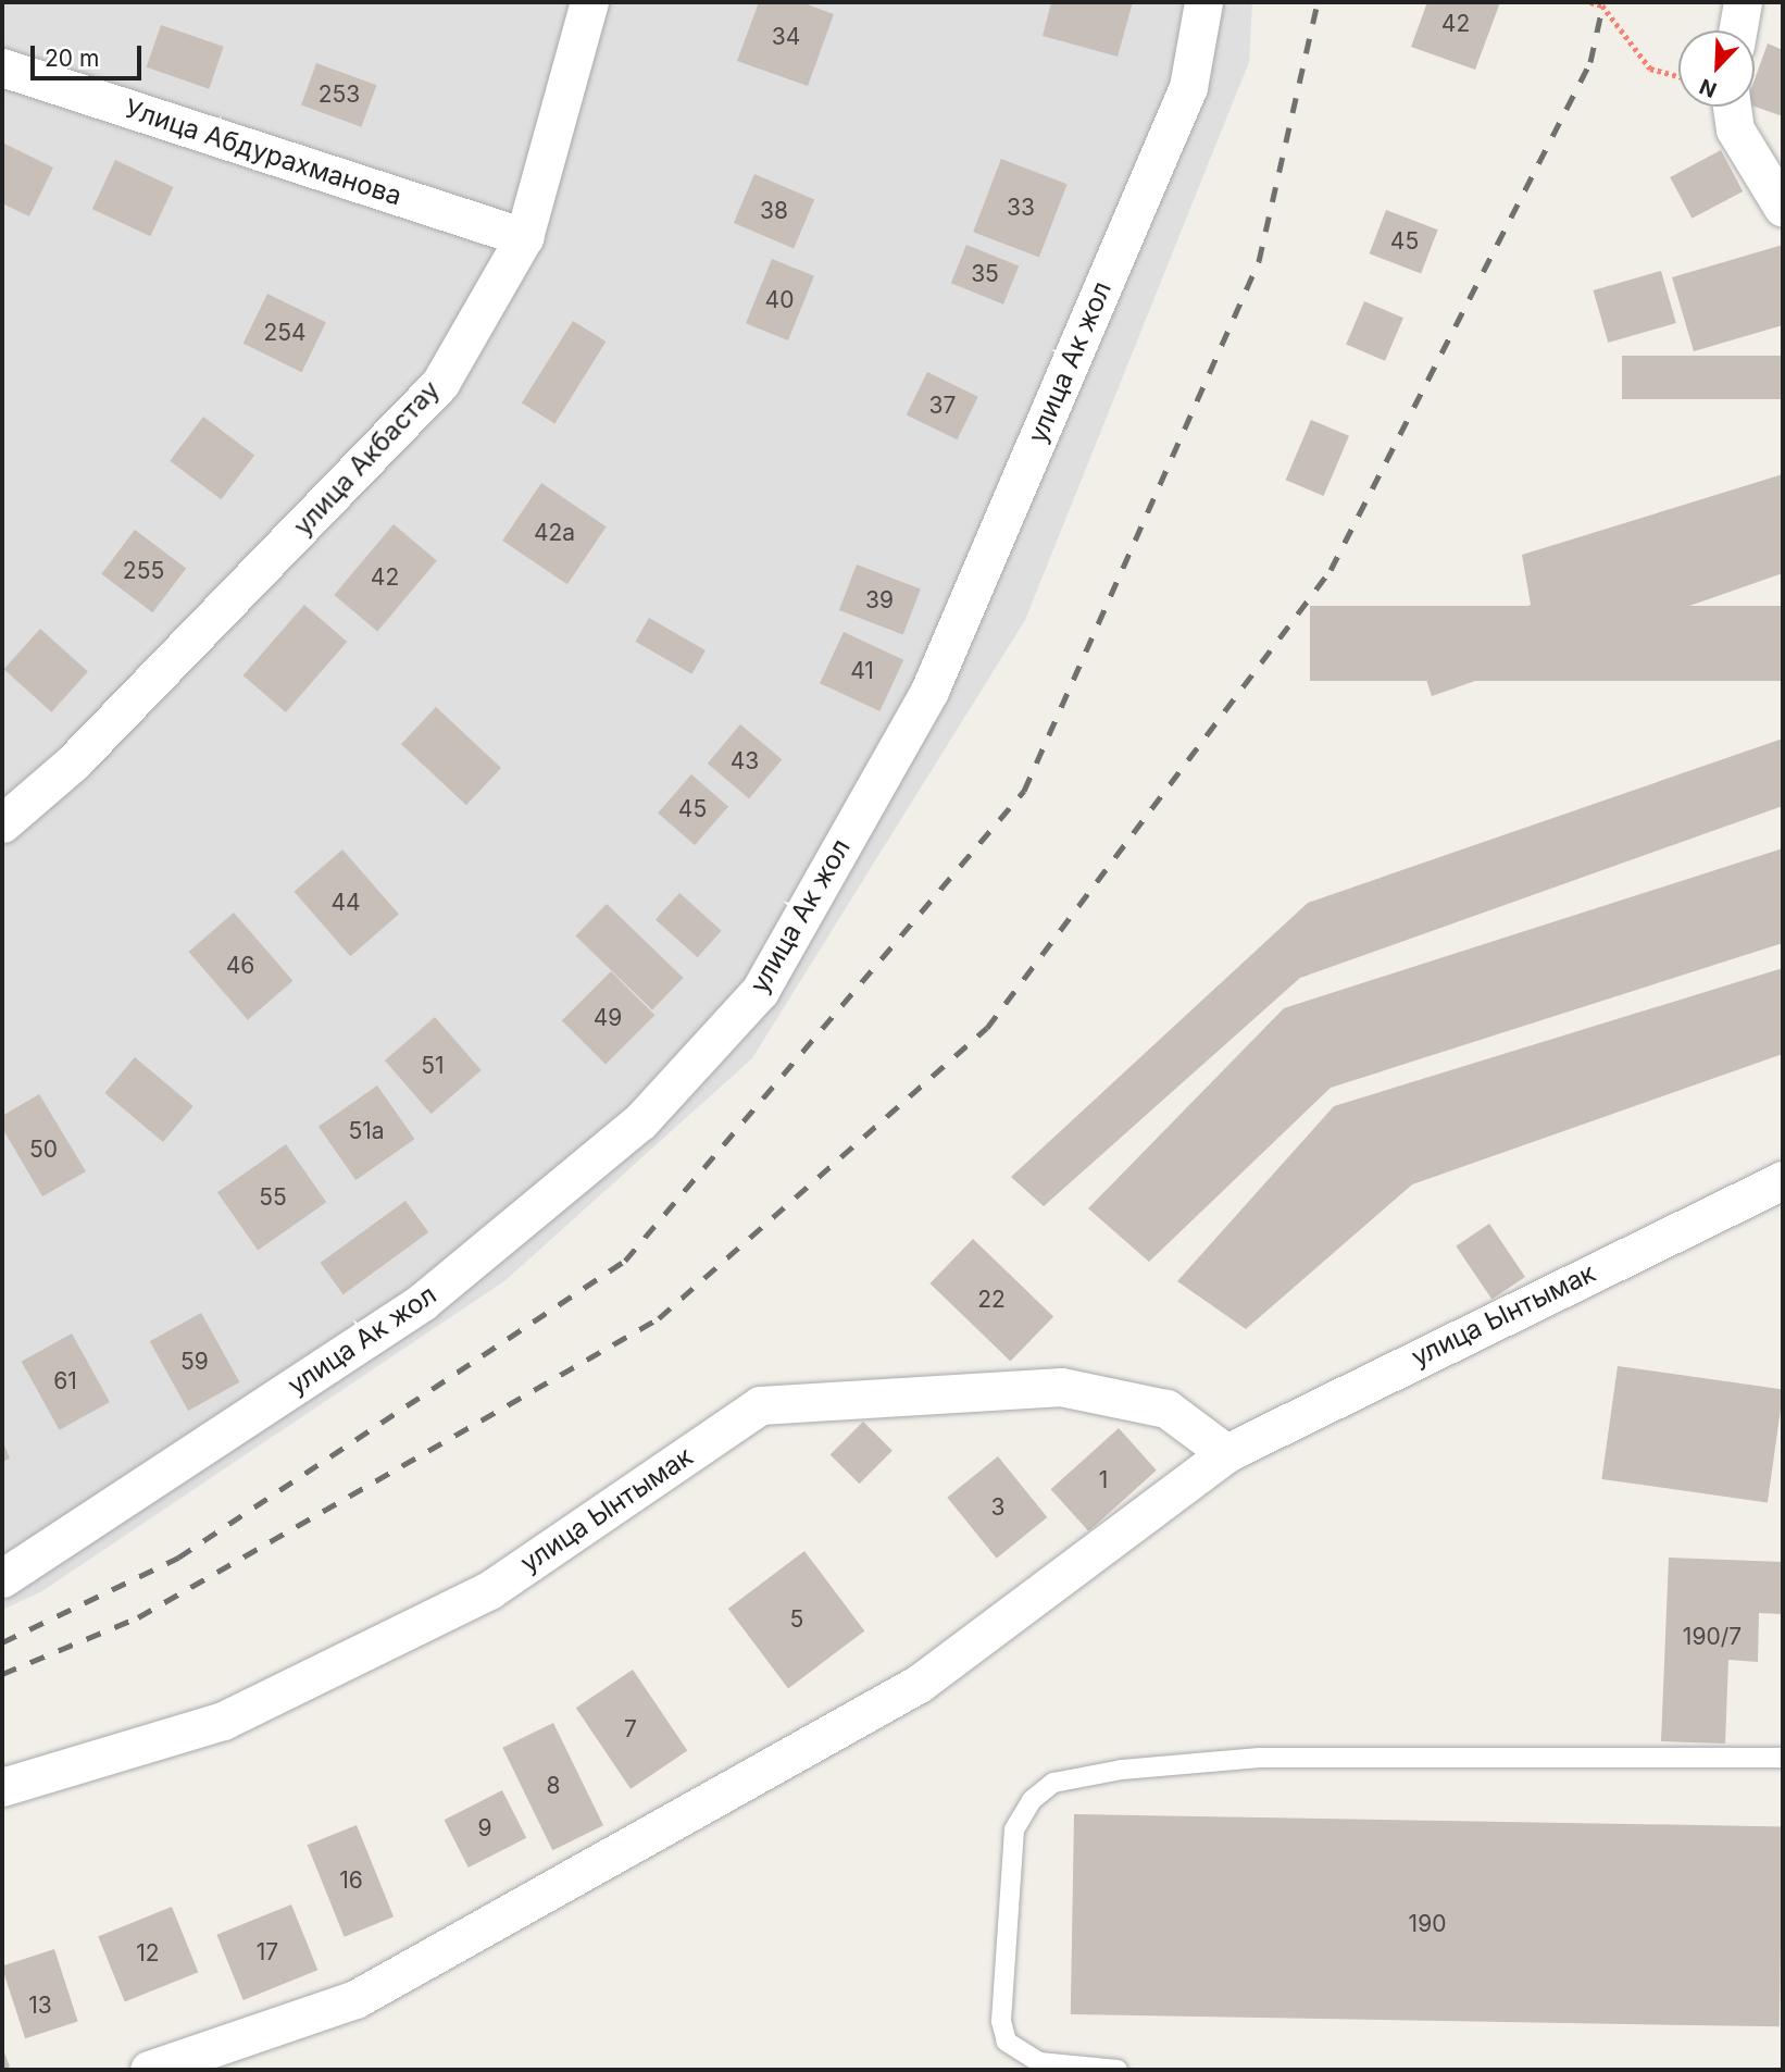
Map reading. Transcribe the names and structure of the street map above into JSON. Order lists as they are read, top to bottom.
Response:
{
  "streets": {
    "street": [
      "Улица Абдурахманова",
      "улица Ак жол",
      "улица Акбастау",
      "улица Ынтымак"
    ]
  },
  "crossings": [
    ["Улица Абдурахманова", "улица Акбастау"]
  ],
  "house_numbers": [
    "42",
    "34",
    "253",
    "33",
    "38",
    "45",
    "35",
    "40",
    "254",
    "37",
    "42а",
    "255",
    "42",
    "39",
    "41",
    "43",
    "45",
    "44",
    "46",
    "49",
    "51",
    "51а",
    "50",
    "55",
    "22",
    "59",
    "61",
    "1",
    "3",
    "5",
    "190/7",
    "7",
    "8",
    "9",
    "16",
    "190",
    "17",
    "12",
    "13"
  ],
  "scale_bar": "20 m",
  "north": "bottom left"
}
